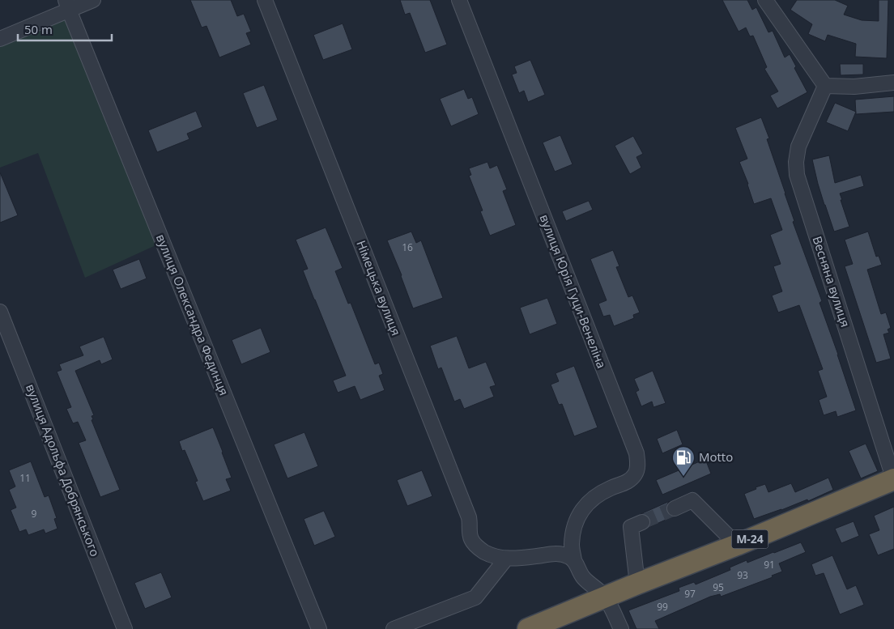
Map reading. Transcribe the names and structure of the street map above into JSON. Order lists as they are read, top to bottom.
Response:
{
  "streets": {
    "highway": ["М-24"],
    "street": [
      "Весняна вулиця",
      "Німецька вулиця",
      "вулиця Юрія Гуци-Венеліна",
      "вулиця Олександра Фединця",
      "вулиця Адольфа Добрянського"
    ]
  },
  "crossings": [
    ["Весняна вулиця", "М-24"],
    ["Німецька вулиця", "вулиця Юрія Гуци-Венеліна"]
  ],
  "places": {
    "fuel station": ["Motto"]
  },
  "house_numbers": [
    "16",
    "11",
    "9",
    "91",
    "93",
    "95",
    "97",
    "99"
  ],
  "scale_bar": "50 m"
}
